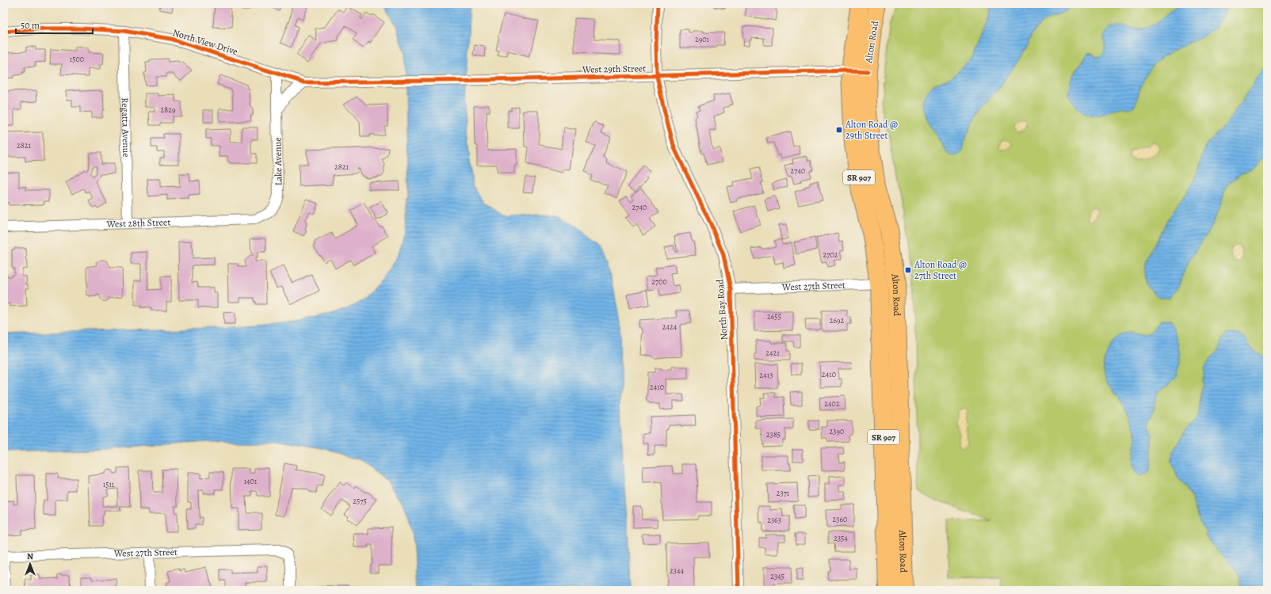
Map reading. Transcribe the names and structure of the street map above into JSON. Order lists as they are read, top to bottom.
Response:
{
  "streets": {
    "highway": ["Alton Road", "SR 907"],
    "street": [
      "North View Drive",
      "West 29th Street",
      "Regatta Avenue",
      "Lake Avenue",
      "West 28th Street",
      "West 27th Street",
      "North Bay Road"
    ]
  },
  "crossings": [
    ["North View Drive", "West 29th Street"],
    ["North View Drive", "Regatta Avenue"],
    ["North View Drive", "Lake Avenue"],
    ["Alton Road", "West 29th Street"],
    ["Alton Road", "West 27th Street"],
    ["West 29th Street", "North Bay Road"],
    ["Regatta Avenue", "West 28th Street"],
    ["Lake Avenue", "West 28th Street"],
    ["West 27th Street", "North Bay Road"]
  ],
  "places": {
    "transit": ["Alton Road @ 29th Street", "Alton Road @ 27th Street"]
  },
  "house_numbers": [
    "2901",
    "1500",
    "2829",
    "2821",
    "2821",
    "2740",
    "2740",
    "2702",
    "2700",
    "2655",
    "2692",
    "2424",
    "2421",
    "2410",
    "2413",
    "2410",
    "2402",
    "2390",
    "2385",
    "1401",
    "1511",
    "2371",
    "2575",
    "2360",
    "2363",
    "2354",
    "2344",
    "2345"
  ],
  "scale_bar": "50 m",
  "north": "top"
}
